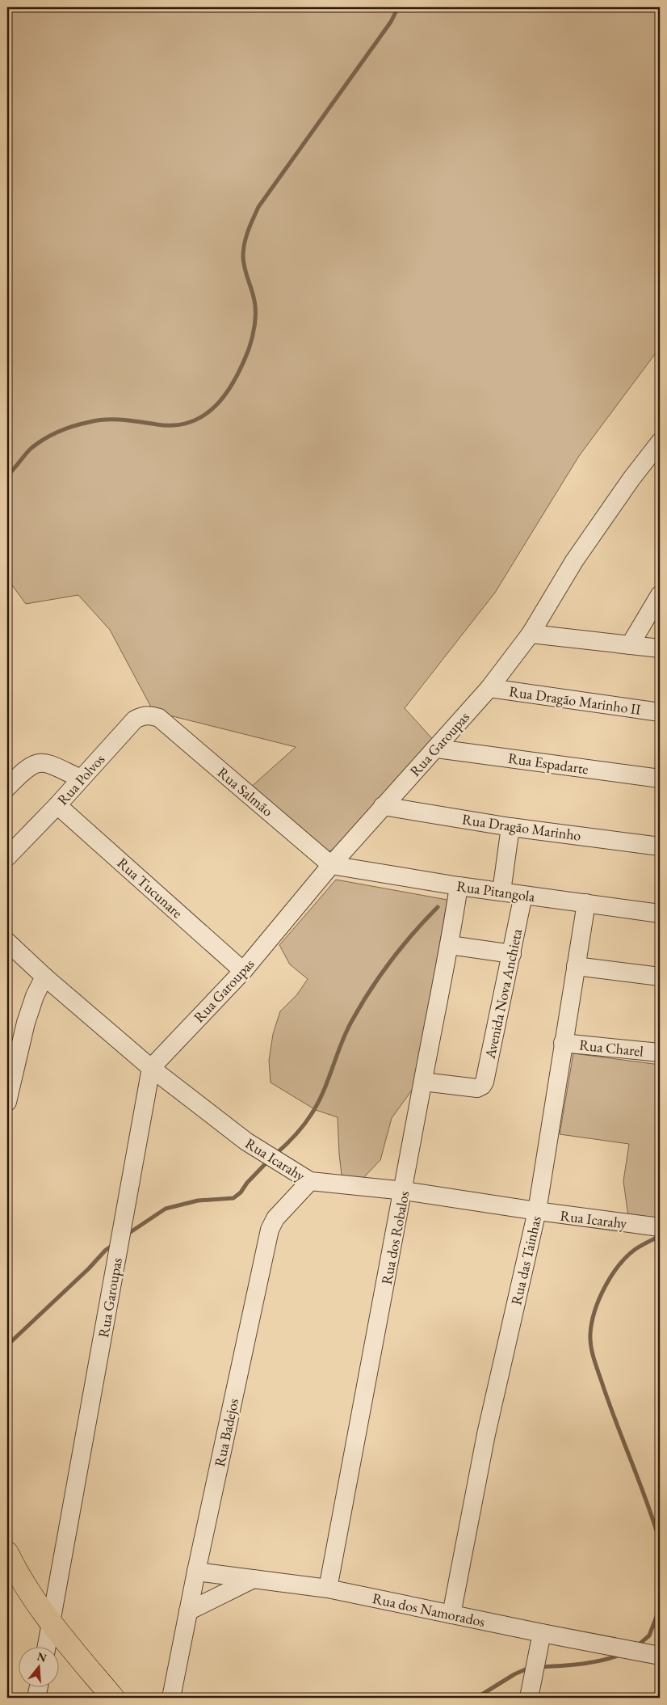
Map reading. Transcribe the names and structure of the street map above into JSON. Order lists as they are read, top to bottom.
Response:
{
  "streets": {
    "street": [
      "Rua Dragão Marinho II",
      "Rua Garoupas",
      "Rua Espadarte",
      "Rua Polvos",
      "Rua Salmão",
      "Rua Dragão Marinho",
      "Rua Tucunare",
      "Rua Pitangola",
      "Avenida Nova Anchieta",
      "Rua Charel",
      "Rua Icarahy",
      "Rua dos Robalos",
      "Rua das Tainhas",
      "Rua Badejos",
      "Rua dos Namorados"
    ]
  },
  "crossings": [
    ["Rua Dragão Marinho II", "Rua Garoupas"],
    ["Rua Garoupas", "Rua Espadarte"],
    ["Rua Garoupas", "Rua Salmão"],
    ["Rua Garoupas", "Rua Dragão Marinho"],
    ["Rua Garoupas", "Rua Tucunare"],
    ["Rua Garoupas", "Rua Pitangola"],
    ["Rua Garoupas", "Rua Icarahy"],
    ["Rua Polvos", "Rua Salmão"],
    ["Rua Polvos", "Rua Tucunare"],
    ["Rua Salmão", "Rua Pitangola"],
    ["Rua Pitangola", "Avenida Nova Anchieta"],
    ["Rua Pitangola", "Rua dos Robalos"],
    ["Rua Pitangola", "Rua das Tainhas"],
    ["Avenida Nova Anchieta", "Rua dos Robalos"],
    ["Rua Charel", "Rua das Tainhas"],
    ["Rua Icarahy", "Rua dos Robalos"],
    ["Rua Icarahy", "Rua das Tainhas"],
    ["Rua Icarahy", "Rua Badejos"],
    ["Rua dos Robalos", "Rua dos Namorados"],
    ["Rua das Tainhas", "Rua dos Namorados"],
    ["Rua Badejos", "Rua dos Namorados"]
  ],
  "north": "top"
}
